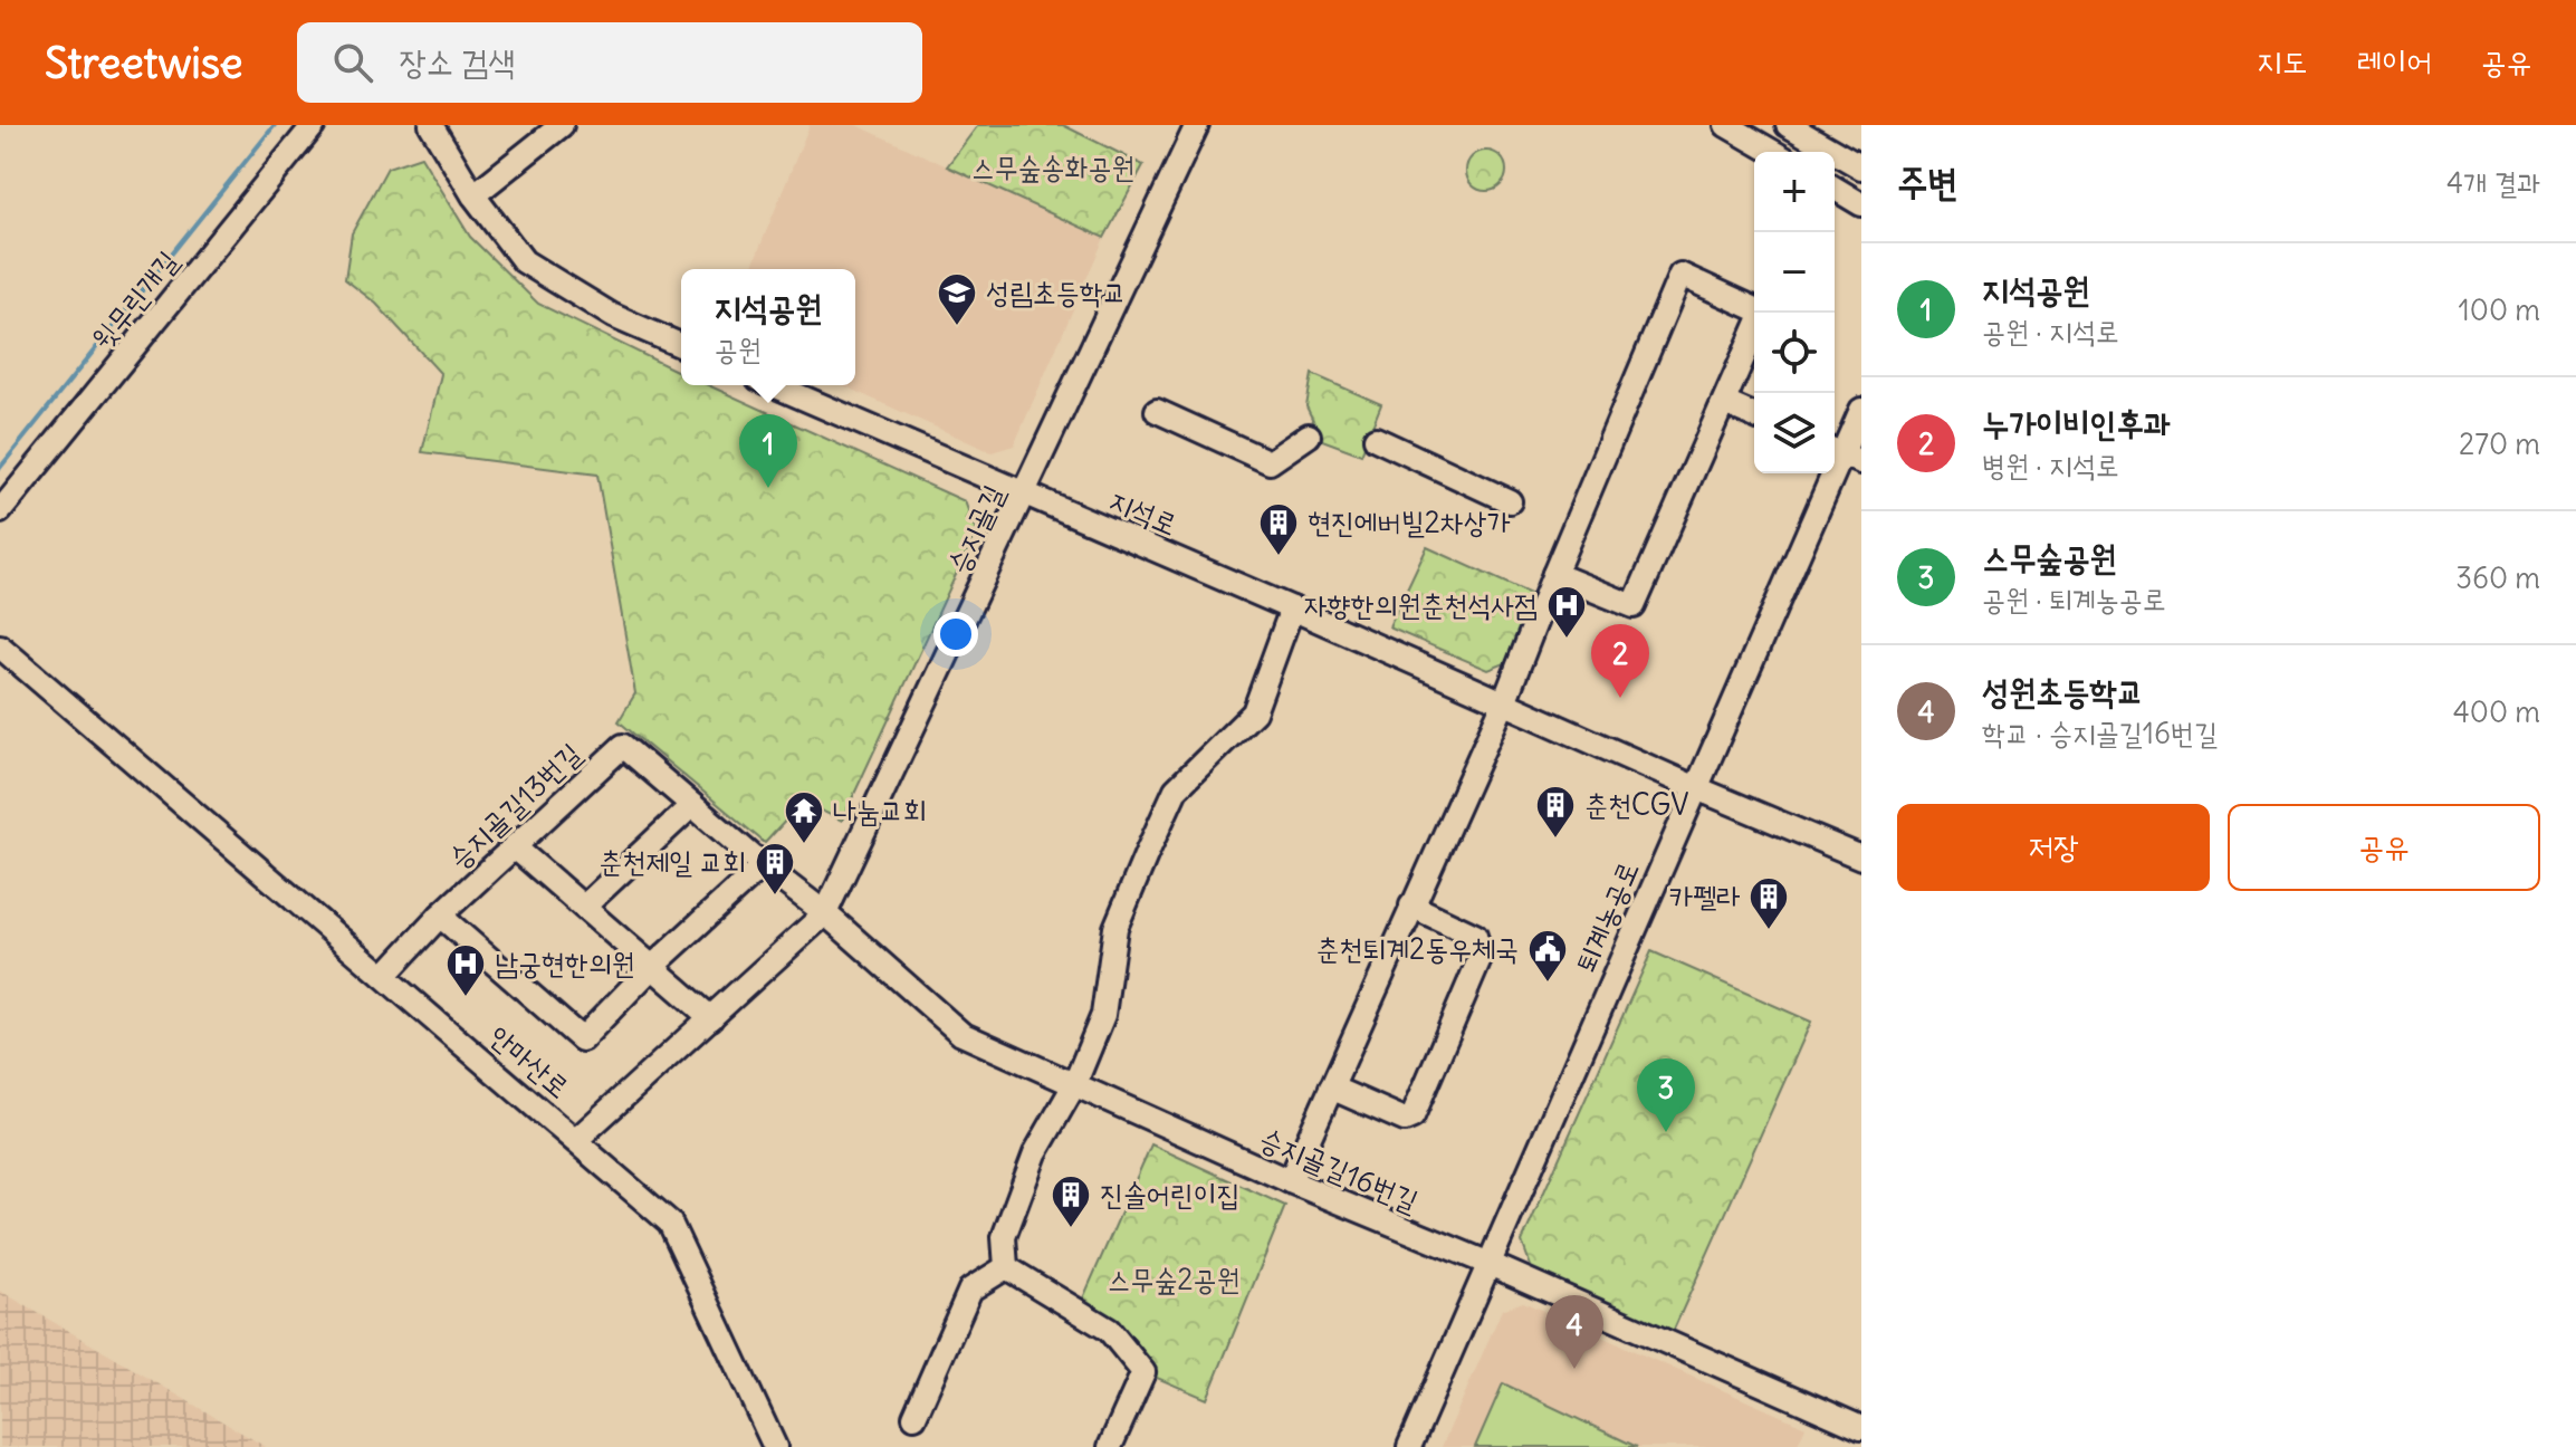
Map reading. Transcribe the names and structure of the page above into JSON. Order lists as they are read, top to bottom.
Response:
{
  "streets": {
    "street": [
      "윗무린개길",
      "지석로",
      "승지골길",
      "승지골길13번길",
      "퇴계농공로",
      "안마산로",
      "승지골길16번길"
    ]
  },
  "crossings": [
    ["지석로", "승지골길"],
    ["지석로", "퇴계농공로"],
    ["승지골길", "승지골길13번길"],
    ["승지골길", "안마산로"],
    ["승지골길", "승지골길16번길"],
    ["승지골길13번길", "안마산로"],
    ["승지골길13번길", "승지골길16번길"],
    ["퇴계농공로", "승지골길16번길"]
  ],
  "parks": ["스무숲송화공원", "스무숲2공원"],
  "places": {
    "school or university": ["성림초등학교"],
    "building": [
      "현진에버빌2차상가",
      "춘천CGV",
      "춘천제일 교회",
      "카펠라",
      "진솔어린이집"
    ],
    "hospital": ["자향한의원춘천석사점", "남궁현한의원"],
    "temple": ["나눔교회"],
    "public building": ["춘천퇴계2동우체국"]
  },
  "page": {
    "header": "Streetwise",
    "search": "장소 검색",
    "nav": ["지도", "레이어", "공유"],
    "heading": ["주변", "4개 결과"],
    "map_buttons": ["+", "−"],
    "list": [
      {
        "mark": "1",
        "name": "지석공원",
        "note": "공원 · 지석로",
        "value": "100 m"
      },
      {
        "mark": "2",
        "name": "누가이비인후과",
        "note": "병원 · 지석로",
        "value": "270 m"
      },
      {
        "mark": "3",
        "name": "스무숲공원",
        "note": "공원 · 퇴계농공로",
        "value": "360 m"
      },
      {
        "mark": "4",
        "name": "성원초등학교",
        "note": "학교 · 승지골길16번길",
        "value": "400 m"
      }
    ],
    "popup": ["지석공원", "공원"],
    "pins": [
      "1",
      "2",
      "3",
      "4"
    ],
    "buttons": ["저장", "공유"]
  }
}
